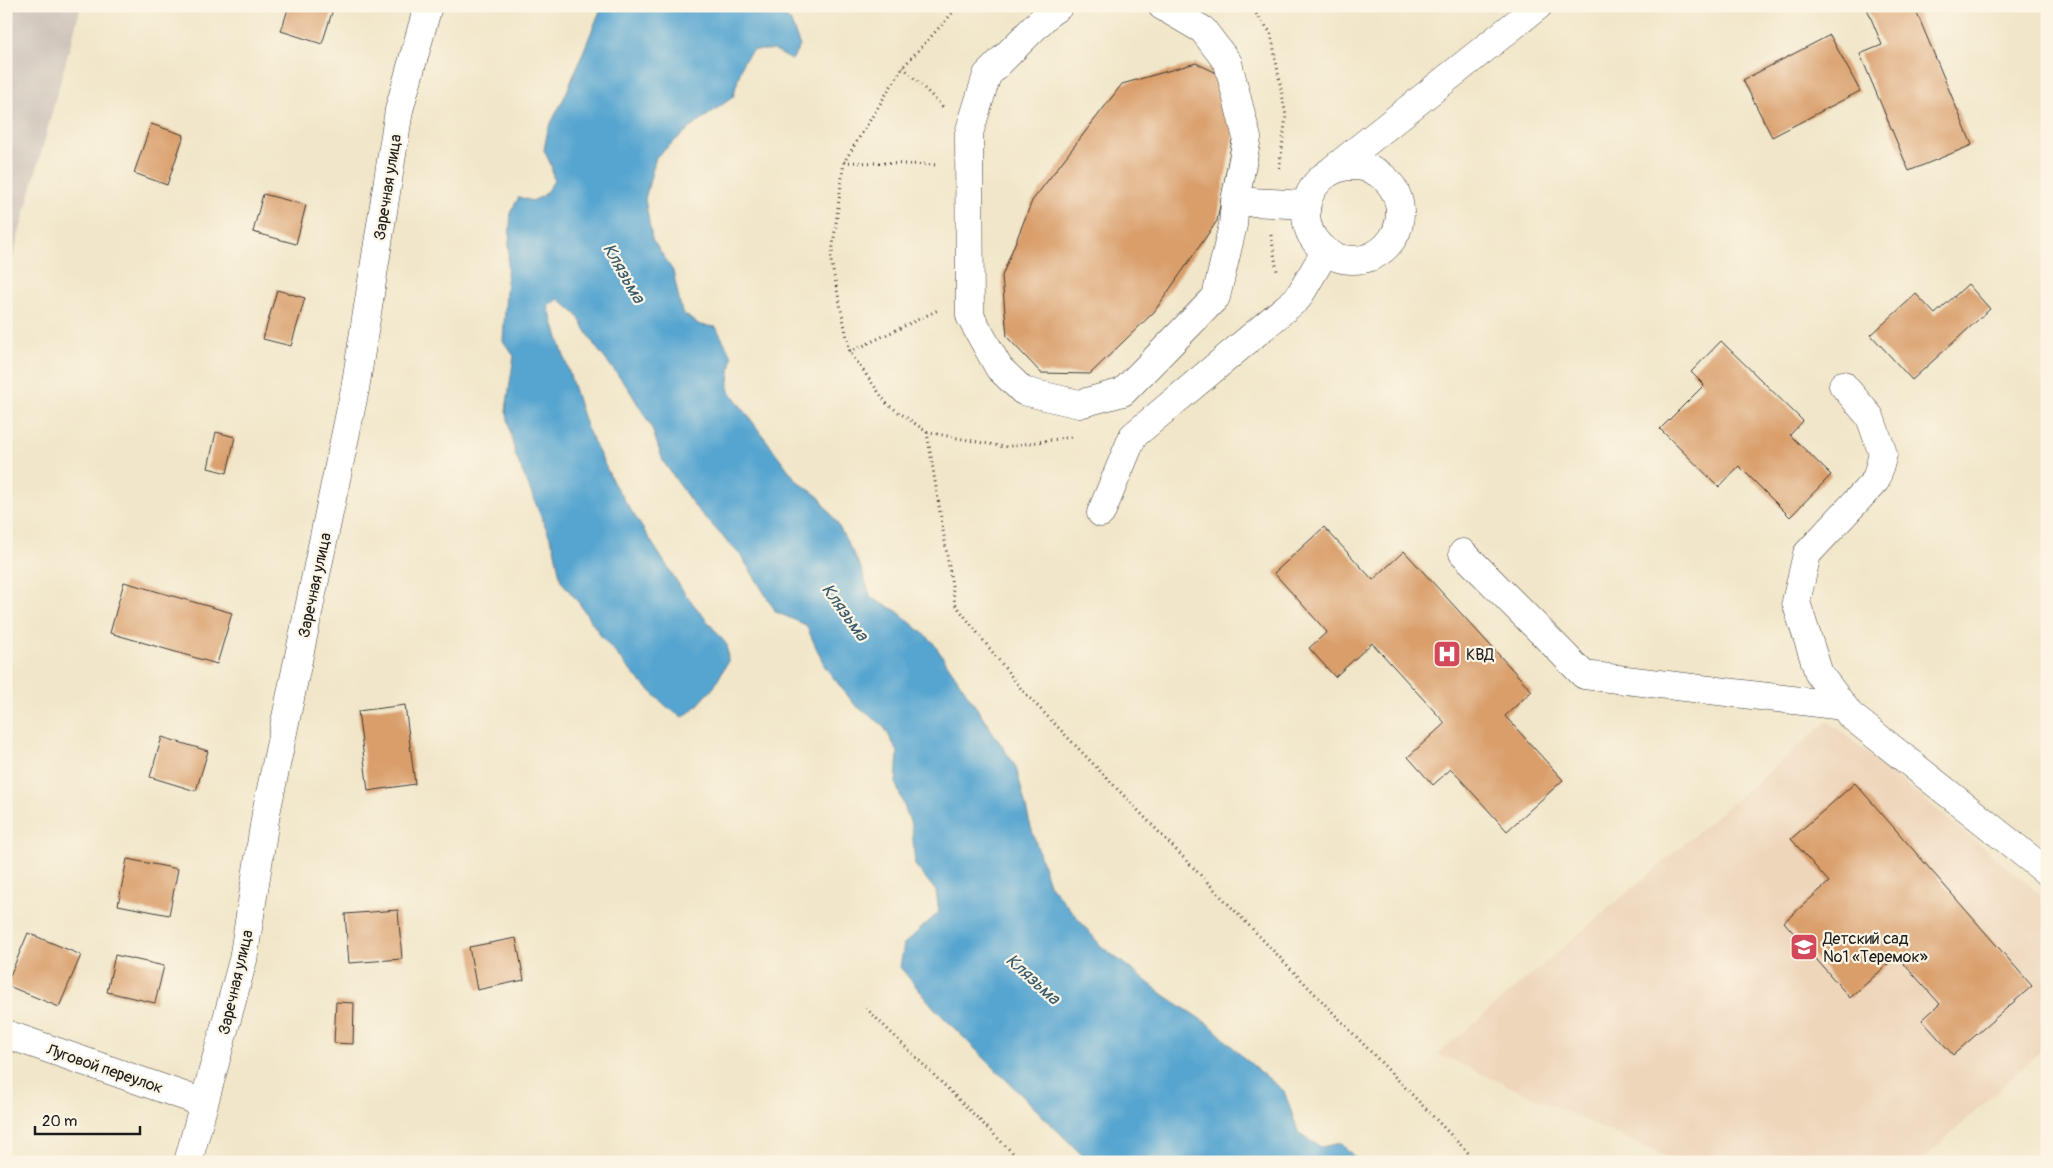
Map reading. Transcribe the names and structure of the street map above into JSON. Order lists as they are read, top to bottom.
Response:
{
  "streets": {
    "street": ["Заречная улица", "Луговой переулок"]
  },
  "crossings": [
    ["Заречная улица", "Луговой переулок"]
  ],
  "water": ["Клязьма"],
  "places": {
    "hospital": ["КВД"],
    "school or university": ["Детский сад №1 «Теремок»"]
  },
  "scale_bar": "20 m"
}
